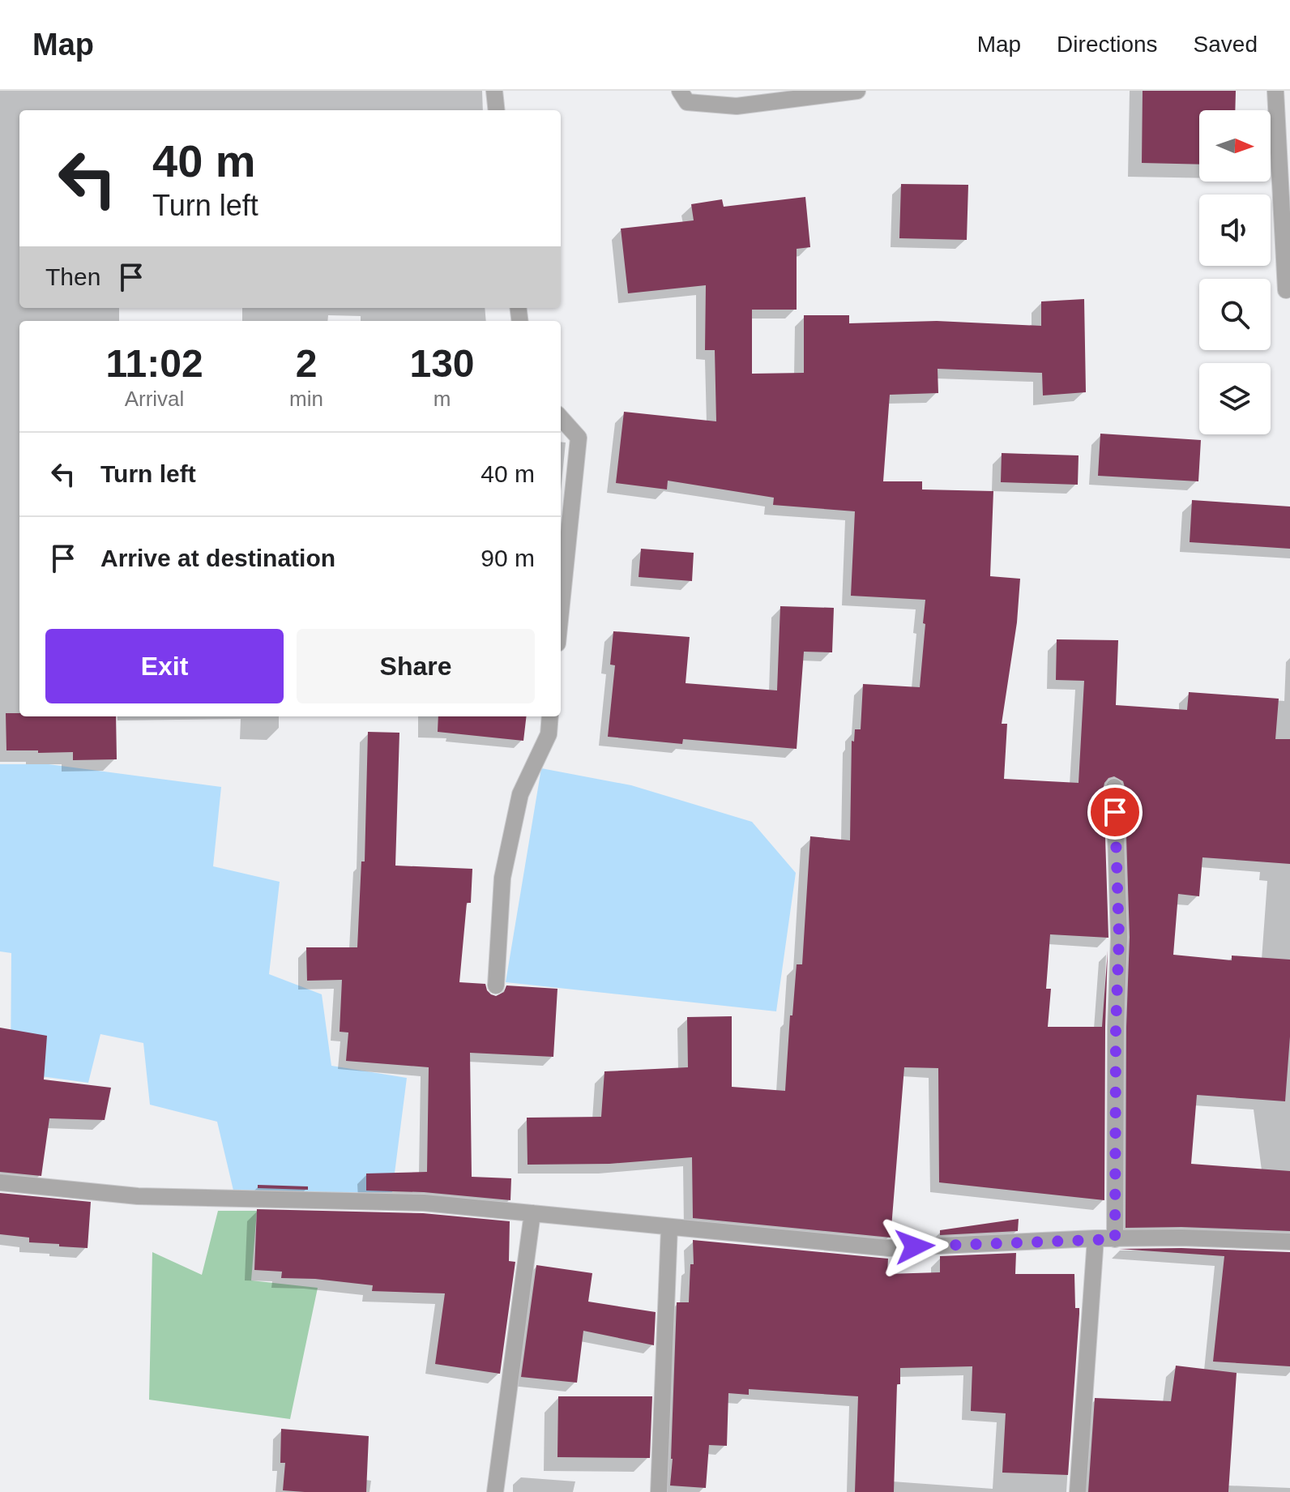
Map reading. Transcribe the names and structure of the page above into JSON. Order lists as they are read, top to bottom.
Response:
{
  "north": "right",
  "page": {
    "header": "Map",
    "nav": ["Map", "Directions", "Saved"],
    "turn": ["40 m", "Turn left"],
    "then": "Then",
    "eta": [
      "11:02",
      "Arrival",
      "2",
      "min",
      "130",
      "m"
    ],
    "list": [
      {
        "name": "Turn left",
        "value": "40 m"
      },
      {
        "name": "Arrive at destination",
        "value": "90 m"
      }
    ],
    "buttons": ["Exit", "Share"]
  }
}
